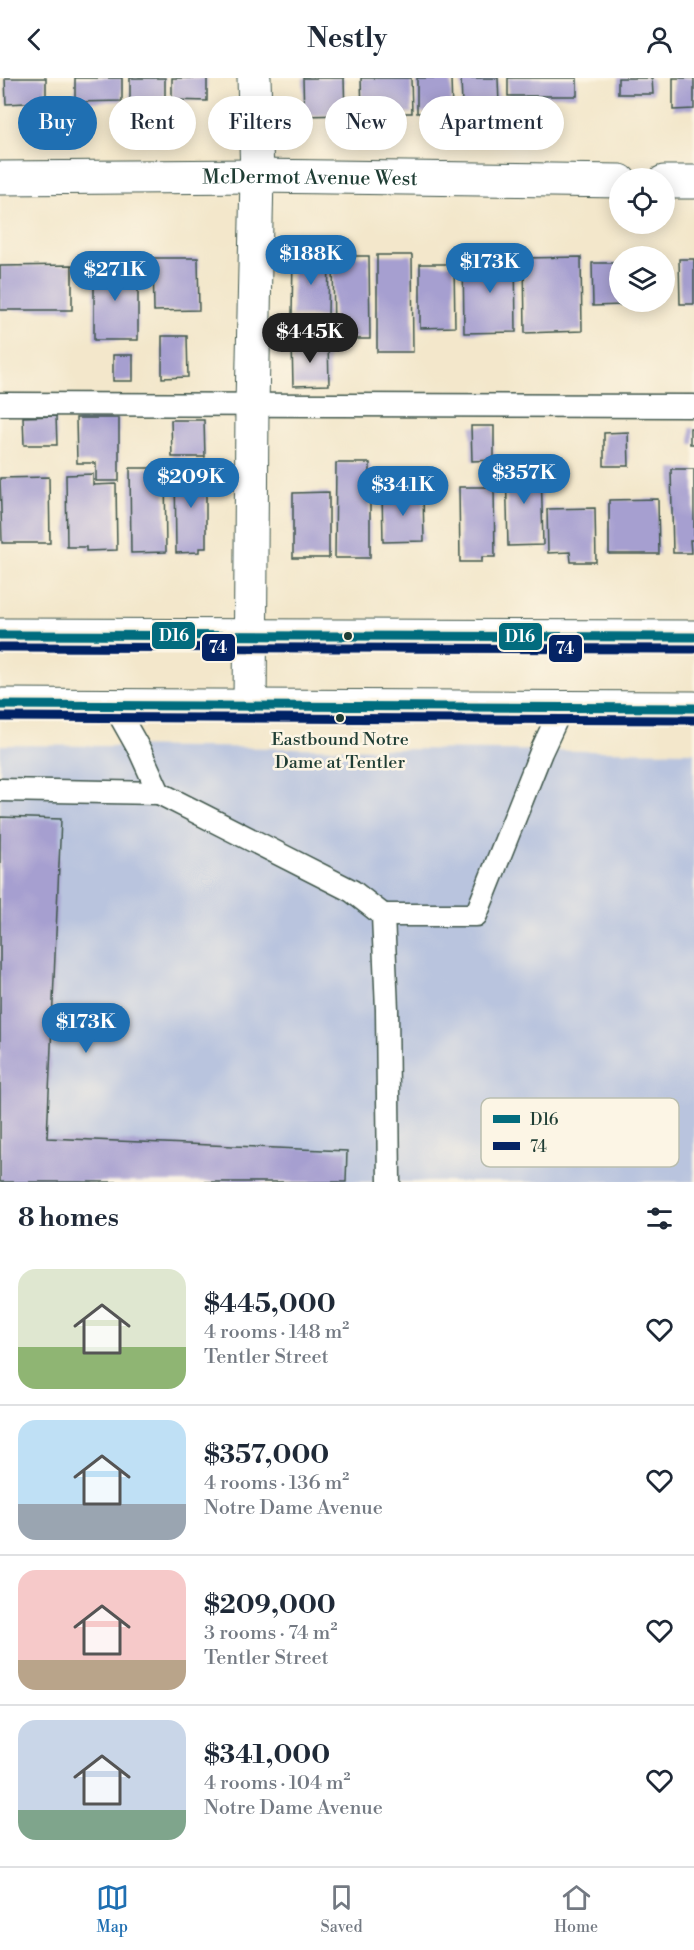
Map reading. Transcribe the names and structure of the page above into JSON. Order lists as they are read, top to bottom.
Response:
{
  "streets": {
    "main road": ["McDermot Avenue West"]
  },
  "places": ["Eastbound Notre Dame at Tentler"],
  "lines": ["transit line D16", "transit line 74"],
  "legend": ["D16", "74"],
  "page": {
    "header": "Nestly",
    "chip": [
      "Buy",
      "Rent",
      "Filters",
      "New",
      "Apartment"
    ],
    "price": [
      "$188K",
      "$173K",
      "$271K",
      "$445K",
      "$357K",
      "$209K",
      "$341K",
      "$173K"
    ],
    "heading": "8 homes",
    "list": [
      {
        "name": "$445,000",
        "note": "4 rooms · 148 m² · Tentler Street"
      },
      {
        "name": "$357,000",
        "note": "4 rooms · 136 m² · Notre Dame Avenue"
      },
      {
        "name": "$209,000",
        "note": "3 rooms · 74 m² · Tentler Street"
      },
      {
        "name": "$341,000",
        "note": "4 rooms · 104 m² · Notre Dame Avenue"
      }
    ],
    "tabs": ["Map", "Saved", "Home"]
  }
}
